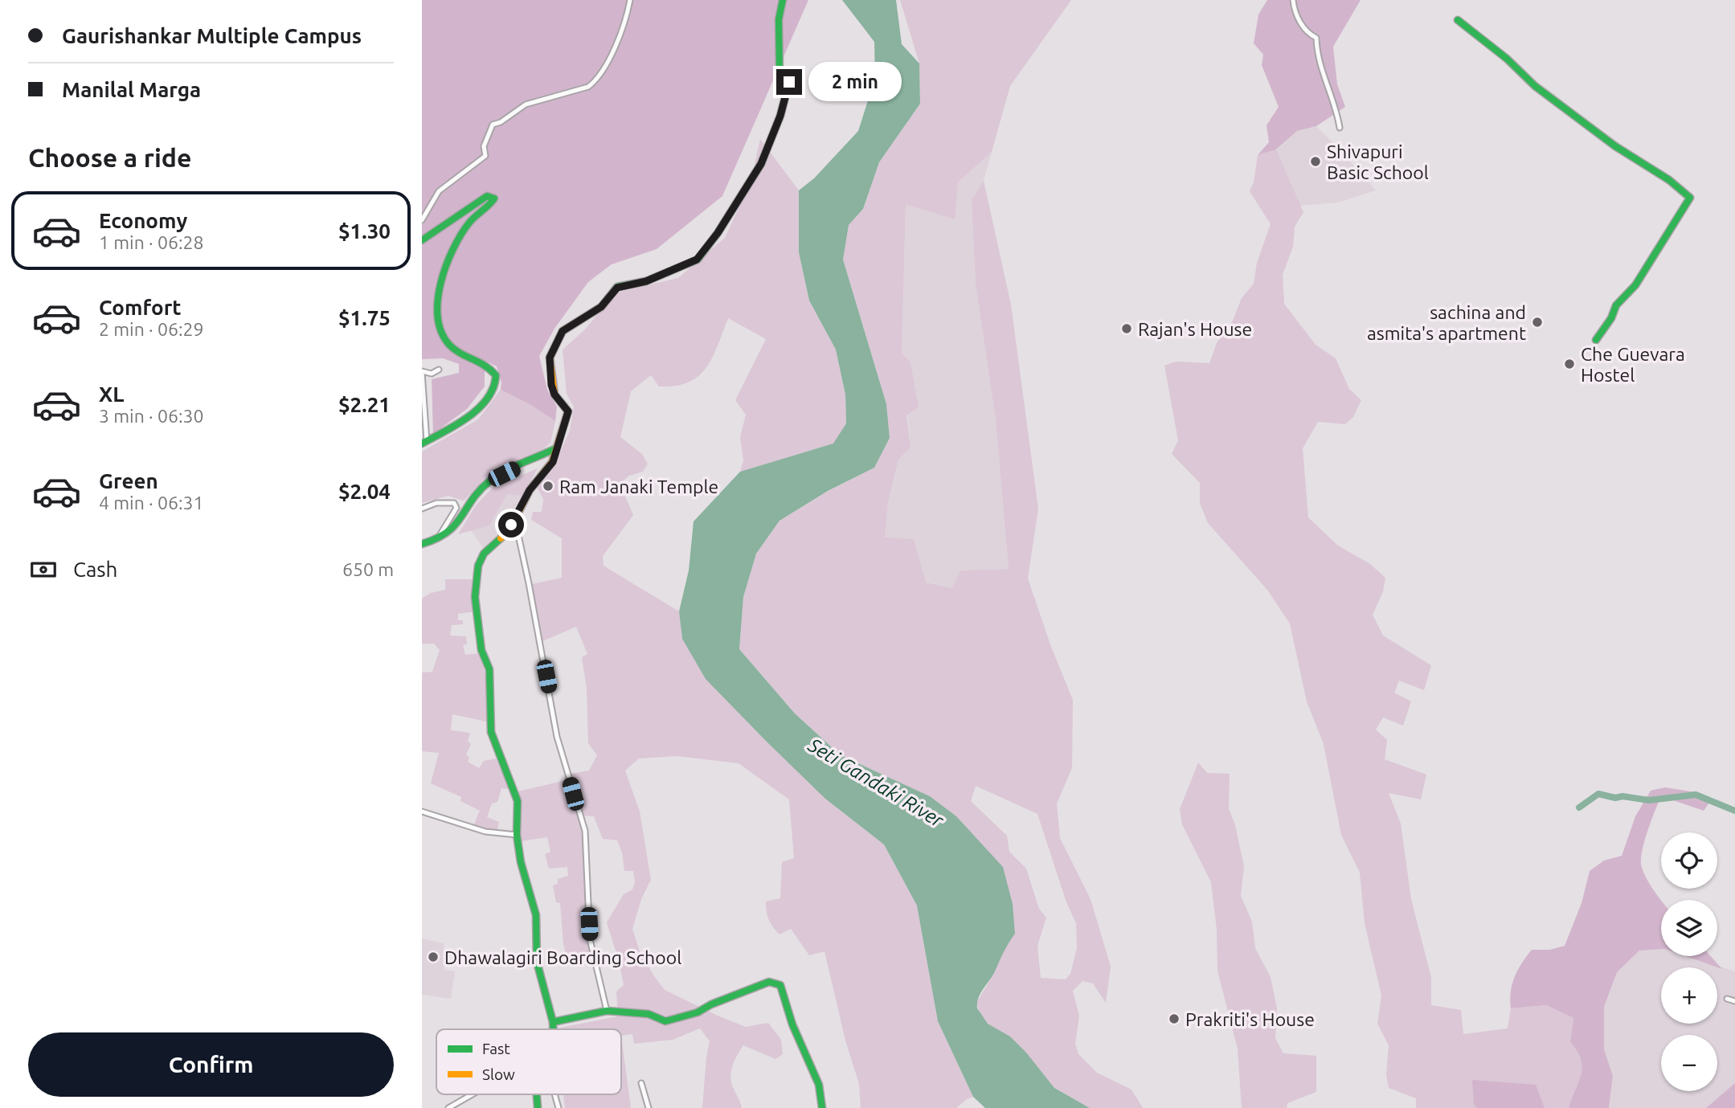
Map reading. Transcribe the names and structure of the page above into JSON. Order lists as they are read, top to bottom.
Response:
{
  "water": ["Seti Gandaki River"],
  "places": [
    "Shivapuri Basic School",
    "sachina and asmita's apartment",
    "Rajan's House",
    "Che Guevara Hostel",
    "Ram Janaki Temple",
    "Dhawalagiri Boarding School",
    "Prakriti's House"
  ],
  "legend": ["Fast", "Slow"],
  "page": {
    "banner": ["Gaurishankar Multiple Campus", "Manilal Marga"],
    "bubble": "2 min",
    "heading": "Choose a ride",
    "list": [
      {
        "name": "Economy",
        "note": "1 min · 06:28",
        "value": "$1.30"
      },
      {
        "name": "Comfort",
        "note": "2 min · 06:29",
        "value": "$1.75"
      },
      {
        "name": "XL",
        "note": "3 min · 06:30",
        "value": "$2.21"
      },
      {
        "name": "Green",
        "note": "4 min · 06:31",
        "value": "$2.04"
      }
    ],
    "pay": ["Cash", "650 m"],
    "map_buttons": ["+", "−"],
    "buttons": "Confirm"
  }
}
